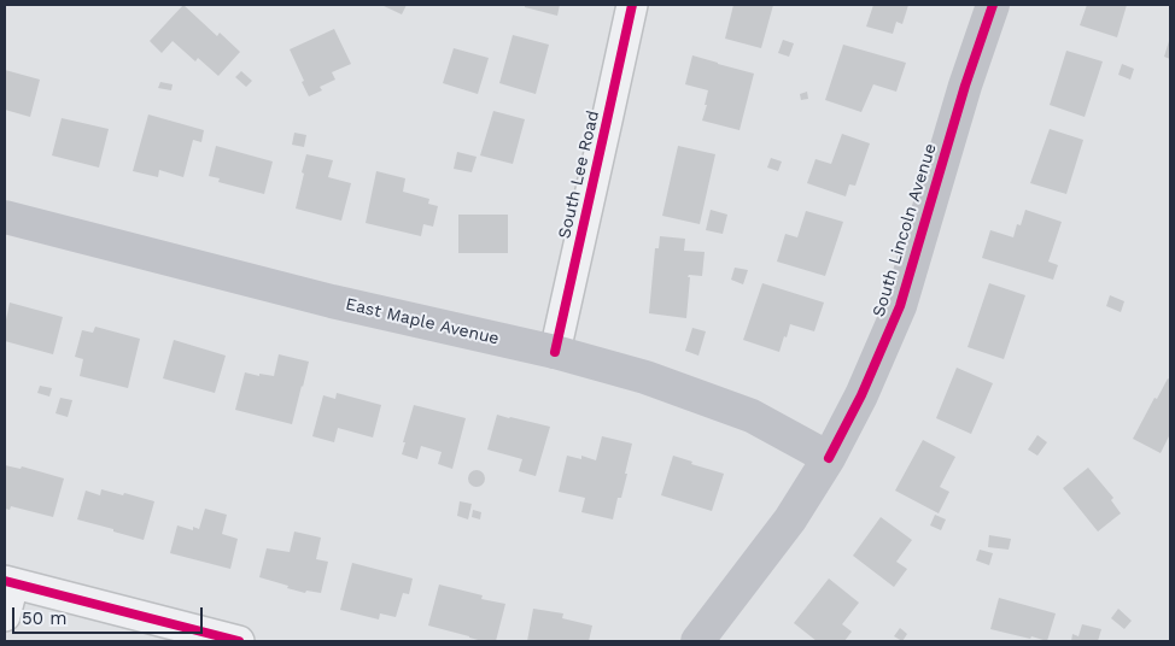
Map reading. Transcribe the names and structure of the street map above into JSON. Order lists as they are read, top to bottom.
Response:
{
  "streets": {
    "main road": ["South Lincoln Avenue", "East Maple Avenue"],
    "street": ["South Lee Road"]
  },
  "crossings": [
    ["South Lee Road", "East Maple Avenue"],
    ["South Lincoln Avenue", "East Maple Avenue"]
  ],
  "scale_bar": "50 m"
}
